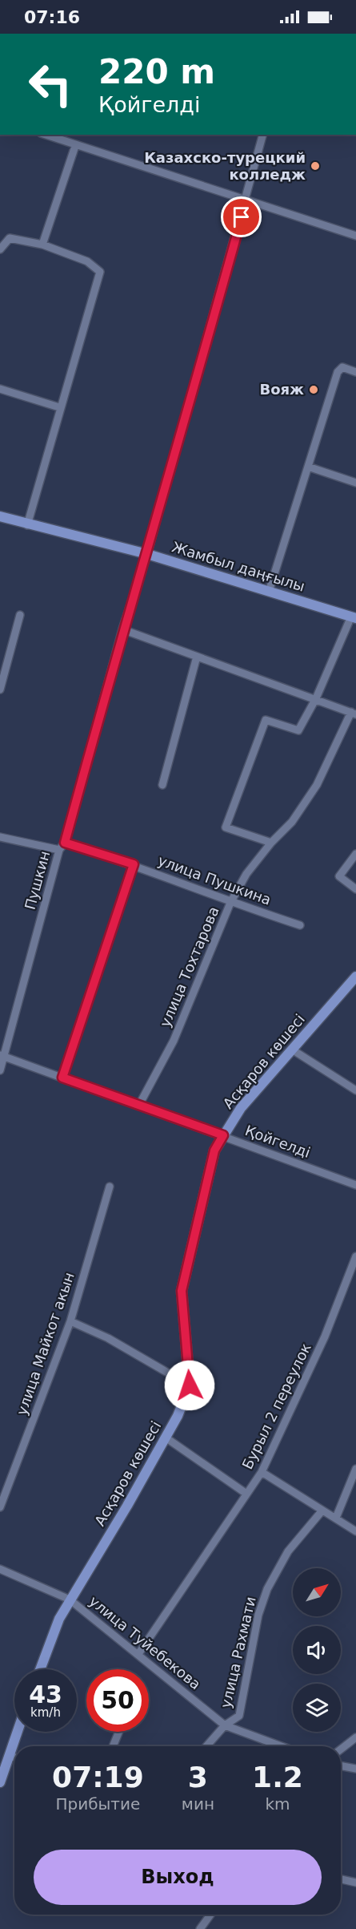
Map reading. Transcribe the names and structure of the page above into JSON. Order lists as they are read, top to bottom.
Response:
{
  "streets": {
    "main road": ["Жамбыл даңғылы", "Асқаров көшесі"],
    "street": [
      "Пушкин",
      "улица Пушкина",
      "улица Тохтарова",
      "Қойгелді",
      "улица Майкот акын",
      "Бурыл 2 переулок",
      "улица Туйебекова",
      "улица Рахмати"
    ]
  },
  "crossings": [
    ["Жамбыл даңғылы", "Пушкин"],
    ["Пушкин", "улица Пушкина"],
    ["Пушкин", "Қойгелді"],
    ["улица Пушкина", "улица Тохтарова"],
    ["улица Тохтарова", "Қойгелді"],
    ["Асқаров көшесі", "Қойгелді"],
    ["Асқаров көшесі", "улица Туйебекова"],
    ["Бурыл 2 переулок", "улица Туйебекова"],
    ["улица Туйебекова", "улица Рахмати"]
  ],
  "places": ["Казахско-турецкий колледж", "Вояж"],
  "north": "top right",
  "page": {
    "status": "07:16",
    "turn": ["220 m", "Қойгелді"],
    "speed": "43 km/h",
    "limit": "50",
    "eta": [
      "07:19",
      "Прибытие",
      "3",
      "мин",
      "1.2",
      "km"
    ],
    "buttons": "Выход"
  }
}
